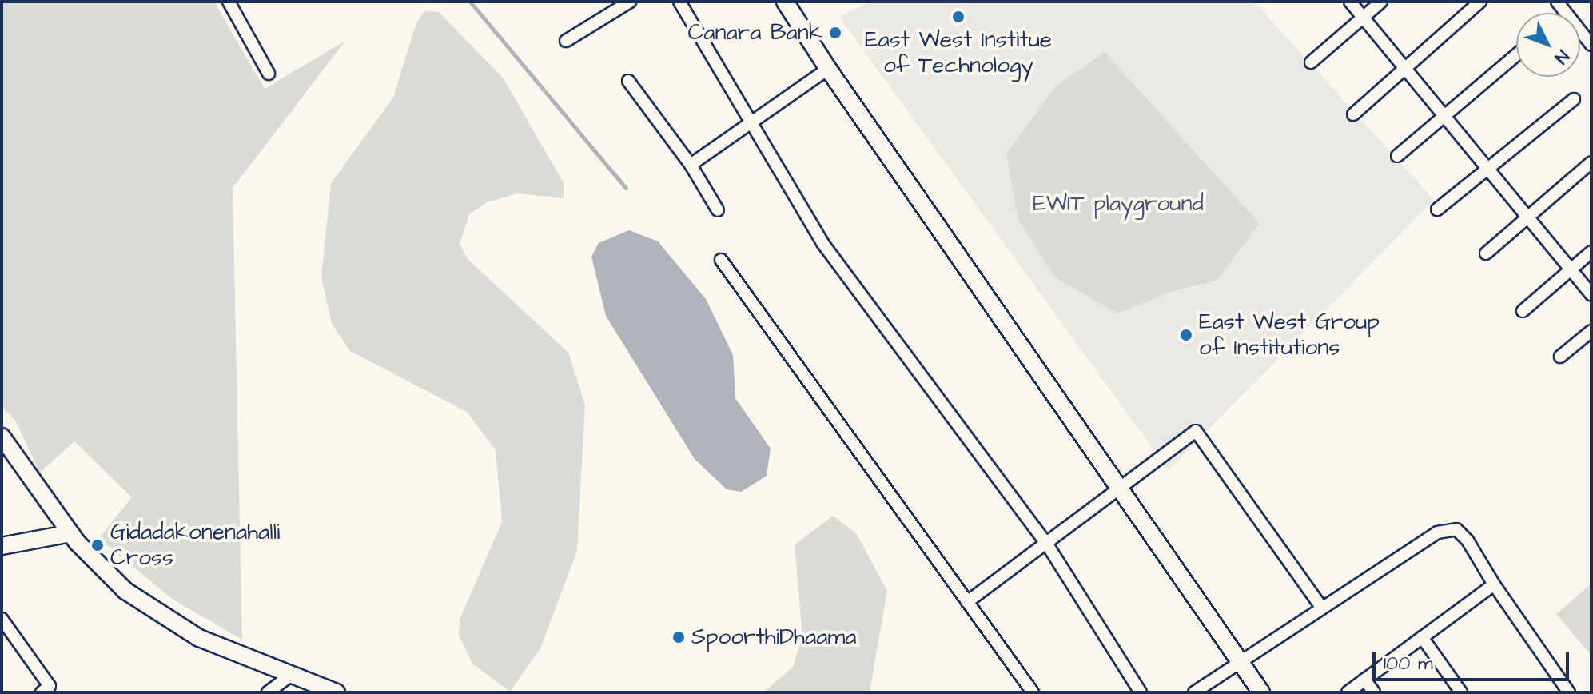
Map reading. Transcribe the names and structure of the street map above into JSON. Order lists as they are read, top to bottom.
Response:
{
  "parks": ["EWIT playground"],
  "places": [
    "East West Institue of Technology",
    "Canara Bank",
    "East West Group of Institutions",
    "Gidadakonenahalli Cross",
    "SpoorthiDhaama"
  ],
  "scale_bar": "100 m",
  "north": "bottom right"
}
